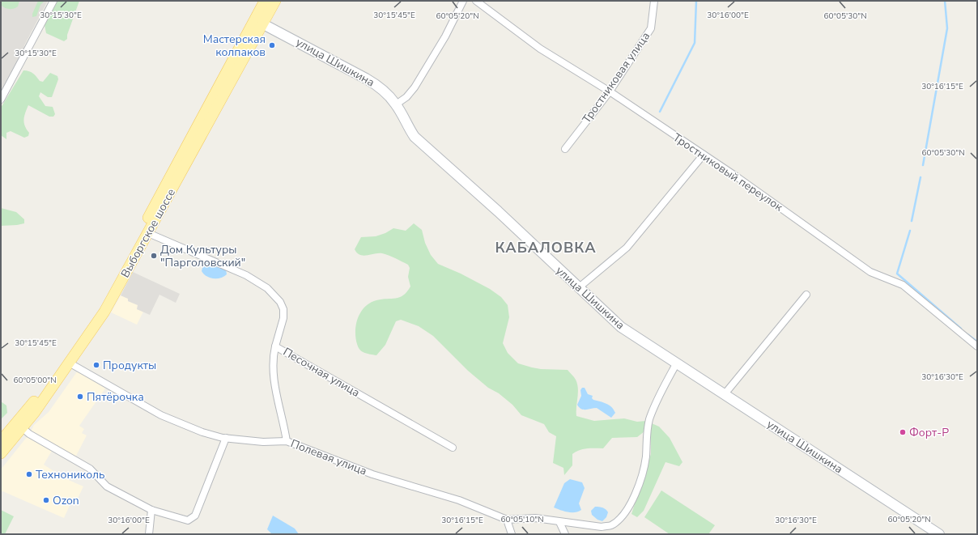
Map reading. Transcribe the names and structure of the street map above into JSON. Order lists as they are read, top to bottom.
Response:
{
  "streets": {
    "main road": ["Выборгское шоссе"],
    "street": [
      "улица Шишкина",
      "Тростниковая улица",
      "Тростниковый переулок",
      "Песочная улица",
      "Полевая улица"
    ]
  },
  "crossings": [
    ["улица Шишкина", "Выборгское шоссе"],
    ["Тростниковая улица", "Тростниковый переулок"],
    ["Выборгское шоссе", "Песочная улица"],
    ["Выборгское шоссе", "Полевая улица"]
  ],
  "districts": ["КАБАЛОВКА"],
  "places": [
    "Мастерская колпаков",
    "Дом Культуры \"Парголовский\"",
    "Продукты",
    "Пятёрочка",
    "Форт-Р",
    "Технониколь",
    "Ozon"
  ],
  "coordinates": [
    "30°15'30\"E",
    "30°15'45\"E",
    "30°16'00\"E",
    "60°05'20\"N",
    "60°05'30\"N",
    "30°16'15\"E",
    "30°16'30\"E",
    "60°05'00\"N",
    "60°05'10\"N"
  ]
}
